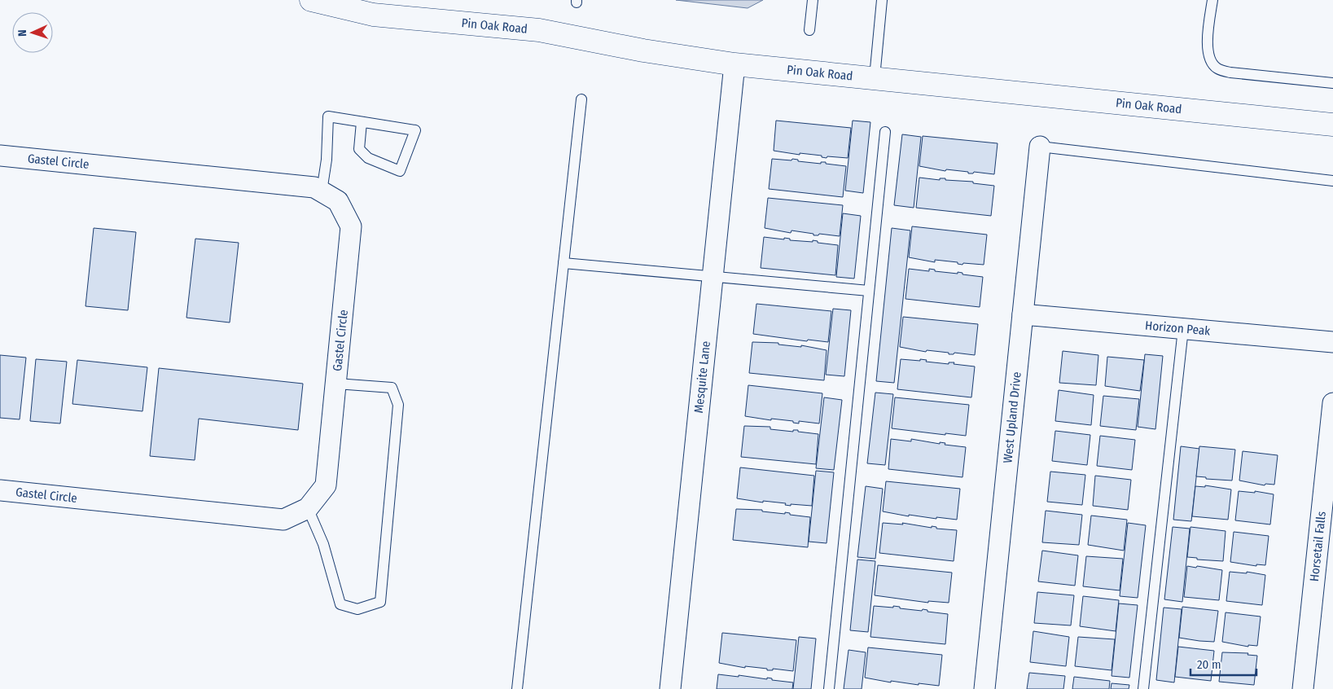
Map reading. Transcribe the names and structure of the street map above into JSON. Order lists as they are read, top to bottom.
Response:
{
  "streets": {
    "street": [
      "Pin Oak Road",
      "Gastel Circle",
      "Horizon Peak",
      "Mesquite Lane",
      "West Upland Drive",
      "Horsetail Falls"
    ]
  },
  "crossings": [
    ["Pin Oak Road", "Mesquite Lane"],
    ["Horizon Peak", "West Upland Drive"]
  ],
  "scale_bar": "20 m",
  "north": "left"
}
